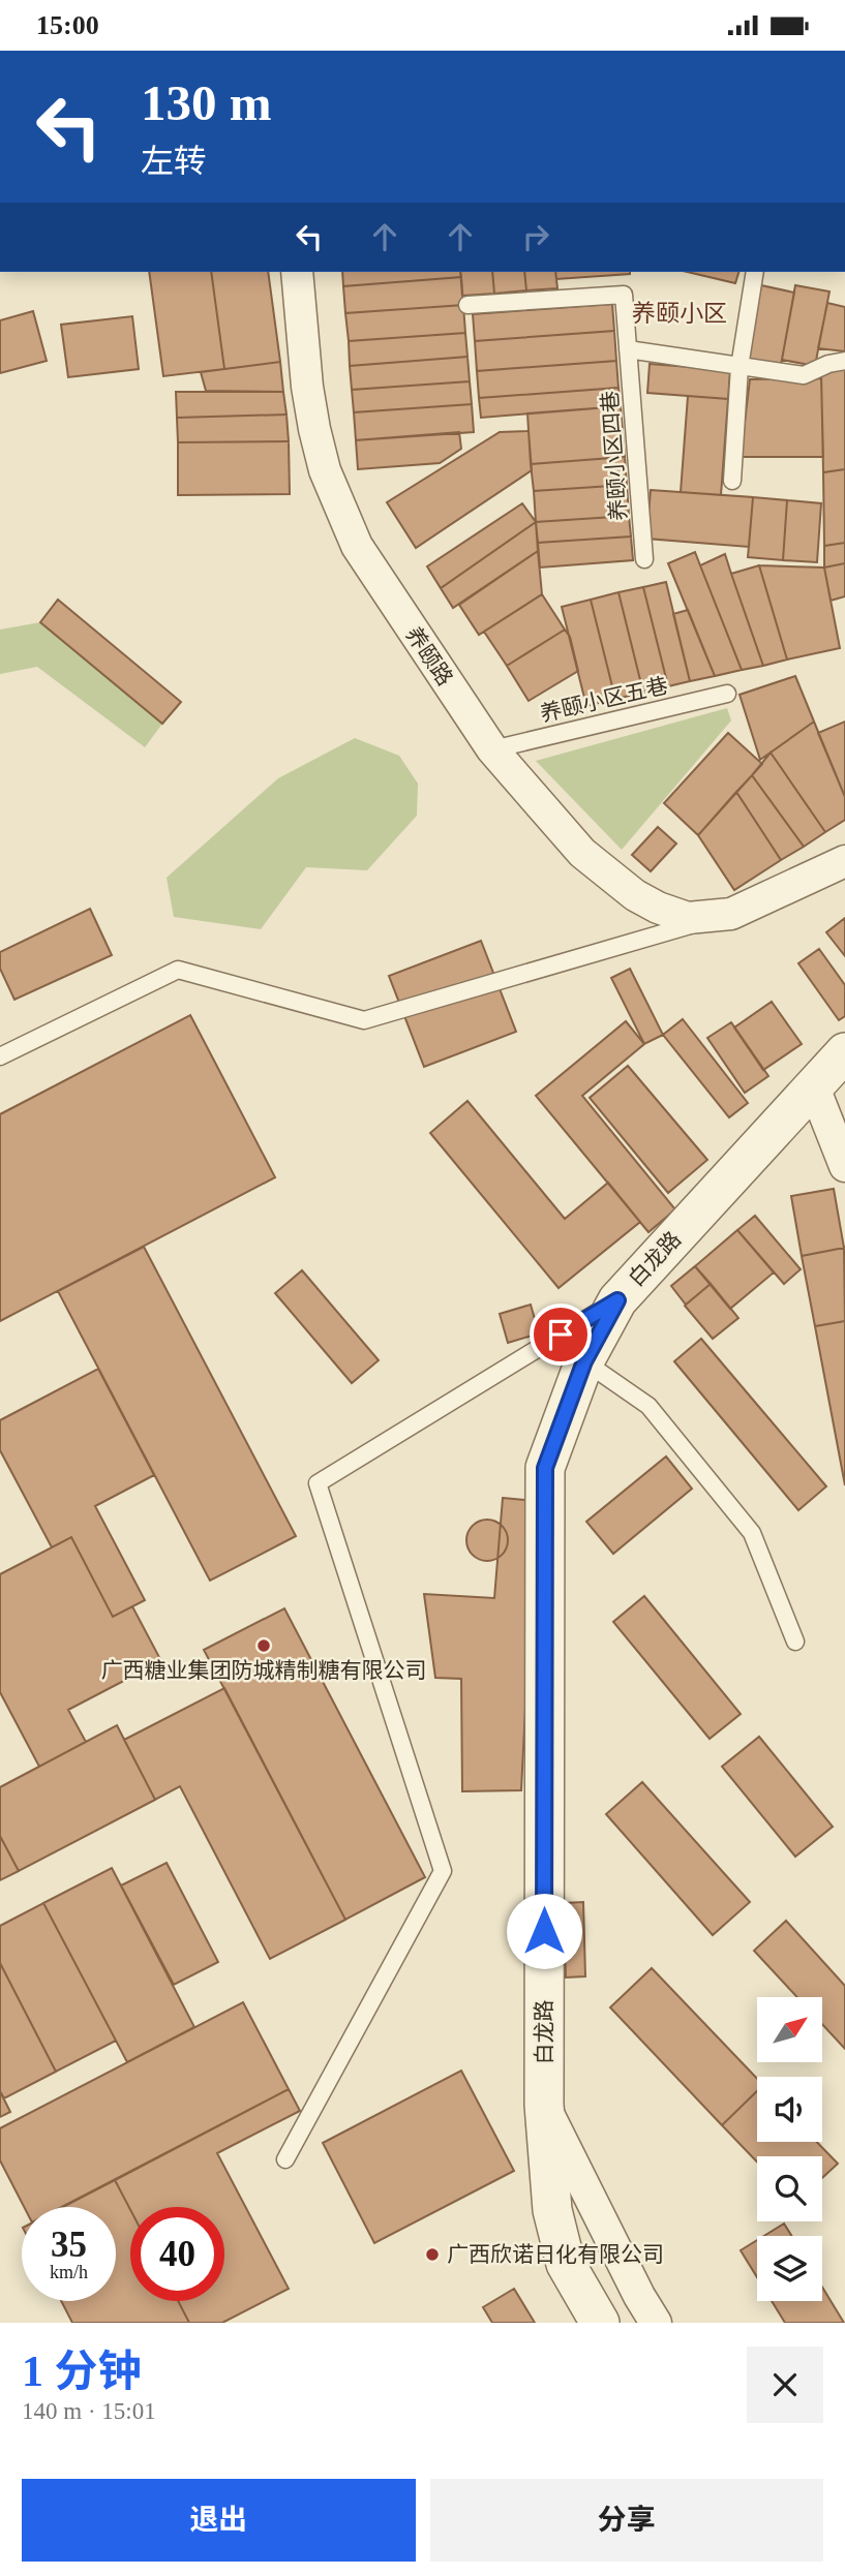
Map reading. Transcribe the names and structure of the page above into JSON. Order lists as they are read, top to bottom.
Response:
{
  "streets": {
    "street": ["养颐路", "白龙路"],
    "lane": ["养颐小区四巷", "养颐小区五巷"]
  },
  "crossings": [
    ["养颐路", "养颐小区五巷"]
  ],
  "districts": ["养颐小区"],
  "places": ["广西糖业集团防城精制糖有限公司", "广西欣诺日化有限公司"],
  "north": "top right",
  "page": {
    "status": "15:00",
    "turn": ["130 m", "左转"],
    "speed": "35 km/h",
    "limit": "40",
    "heading": ["1 分钟", "140 m · 15:01"],
    "buttons": ["退出", "分享"]
  }
}
